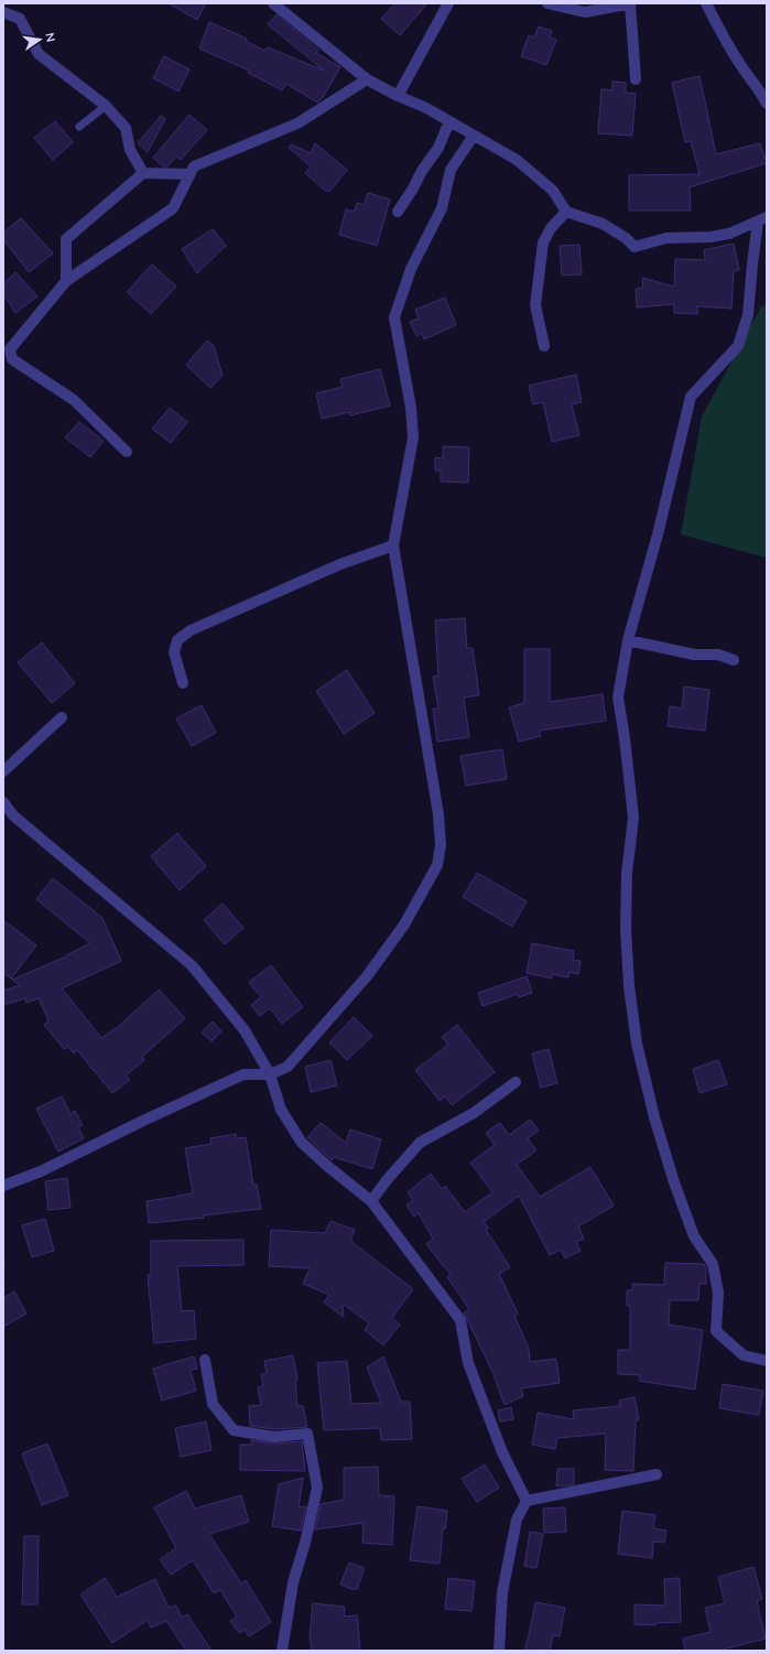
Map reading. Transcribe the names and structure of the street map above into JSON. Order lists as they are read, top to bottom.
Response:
{
  "north": "right"
}
